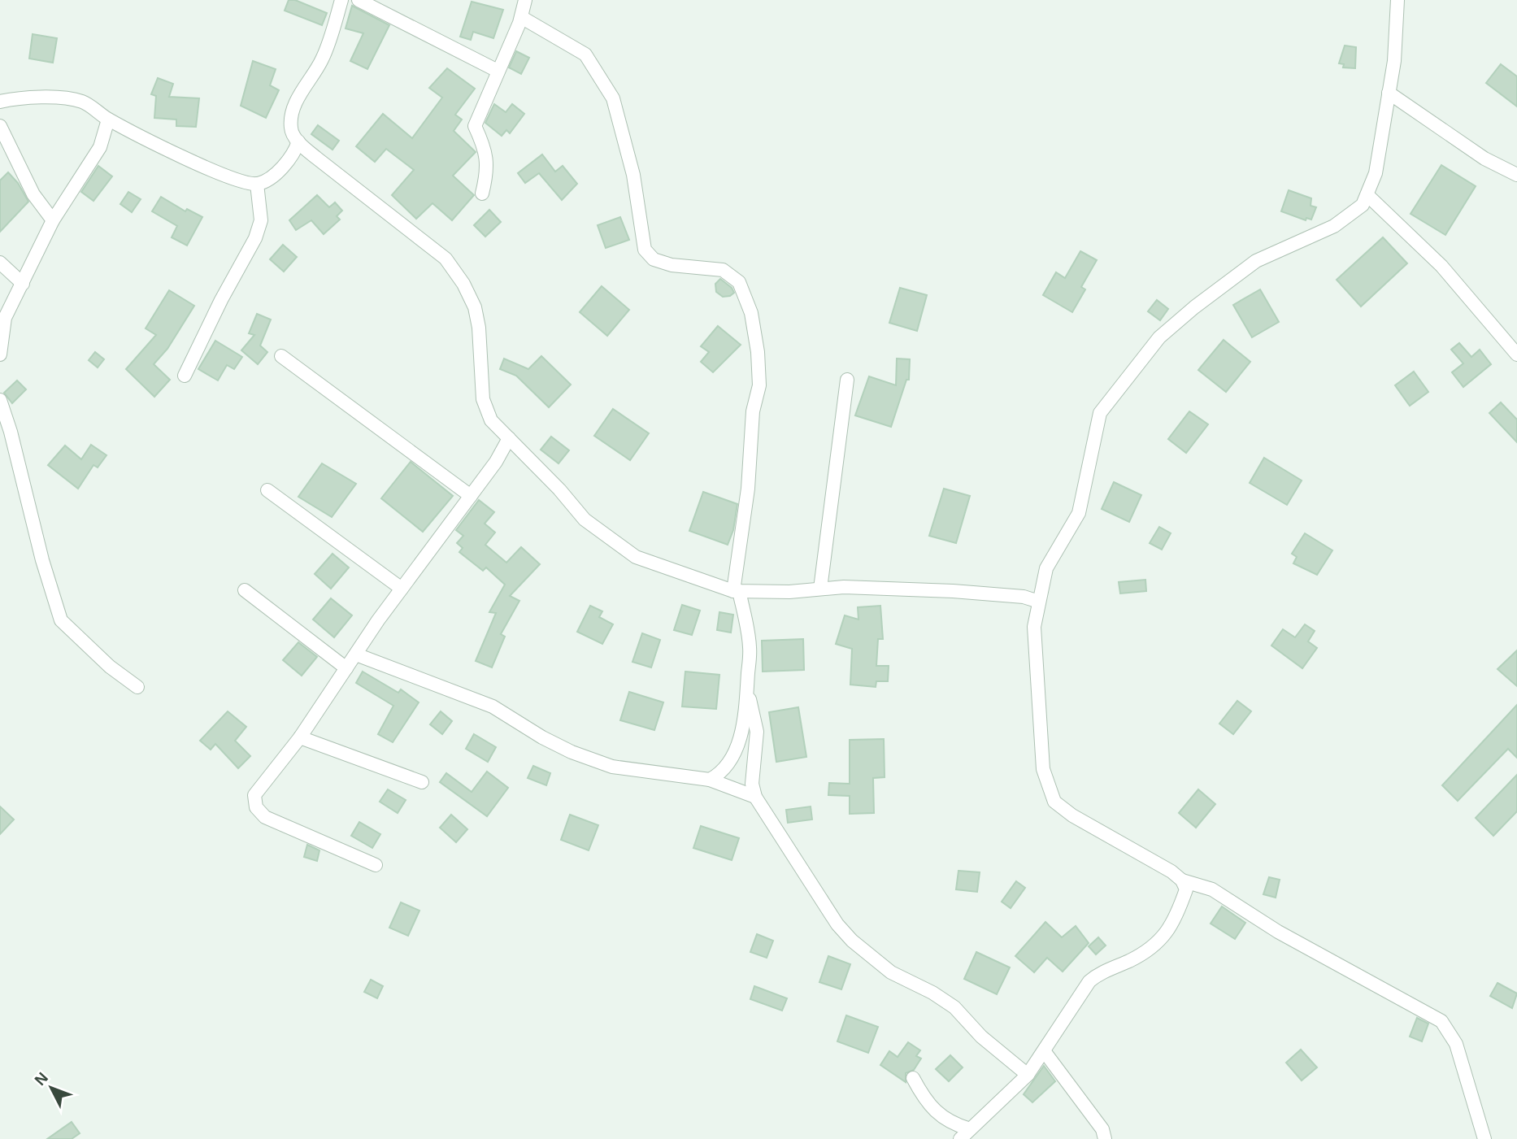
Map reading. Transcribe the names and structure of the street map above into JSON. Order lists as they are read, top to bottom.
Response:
{
  "north": "top left"
}
